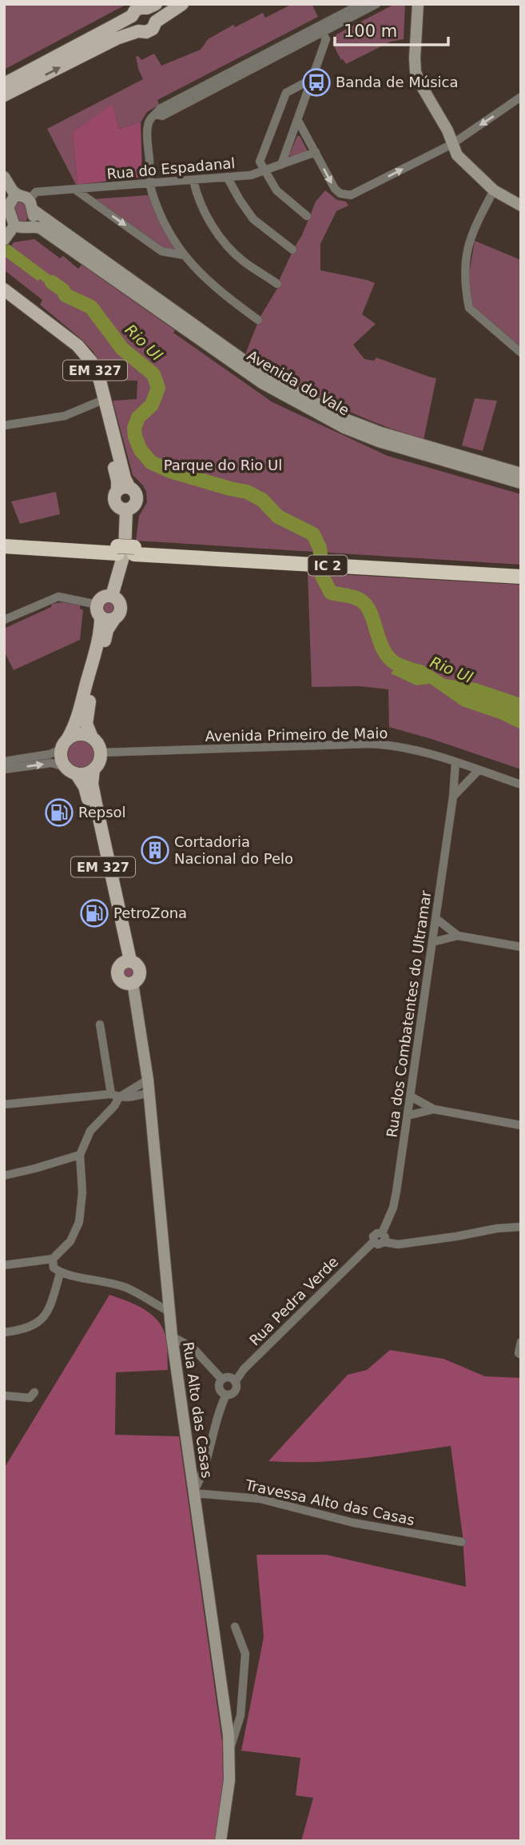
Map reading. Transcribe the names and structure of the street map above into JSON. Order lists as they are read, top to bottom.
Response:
{
  "streets": {
    "highway": ["IC 2"],
    "main road": ["EM 327", "Avenida do Vale", "Rua Alto das Casas"],
    "street": [
      "Rua do Espadanal",
      "Avenida Primeiro de Maio",
      "Rua dos Combatentes do Ultramar",
      "Rua Pedra Verde",
      "Travessa Alto das Casas"
    ]
  },
  "crossings": [
    ["Rua do Espadanal", "Avenida do Vale"],
    ["EM 327", "Avenida Primeiro de Maio"],
    ["EM 327", "Rua Alto das Casas"],
    ["Avenida Primeiro de Maio", "Rua dos Combatentes do Ultramar"],
    ["Rua dos Combatentes do Ultramar", "Rua Pedra Verde"],
    ["Rua Alto das Casas", "Travessa Alto das Casas"]
  ],
  "water": ["Rio Ul"],
  "parks": ["Parque do Rio Ul"],
  "places": {
    "bus stop": ["Banda de Música"],
    "fuel station": ["Repsol", "PetroZona"],
    "building": ["Cortadoria Nacional do Pelo"]
  },
  "scale_bar": "100 m"
}
